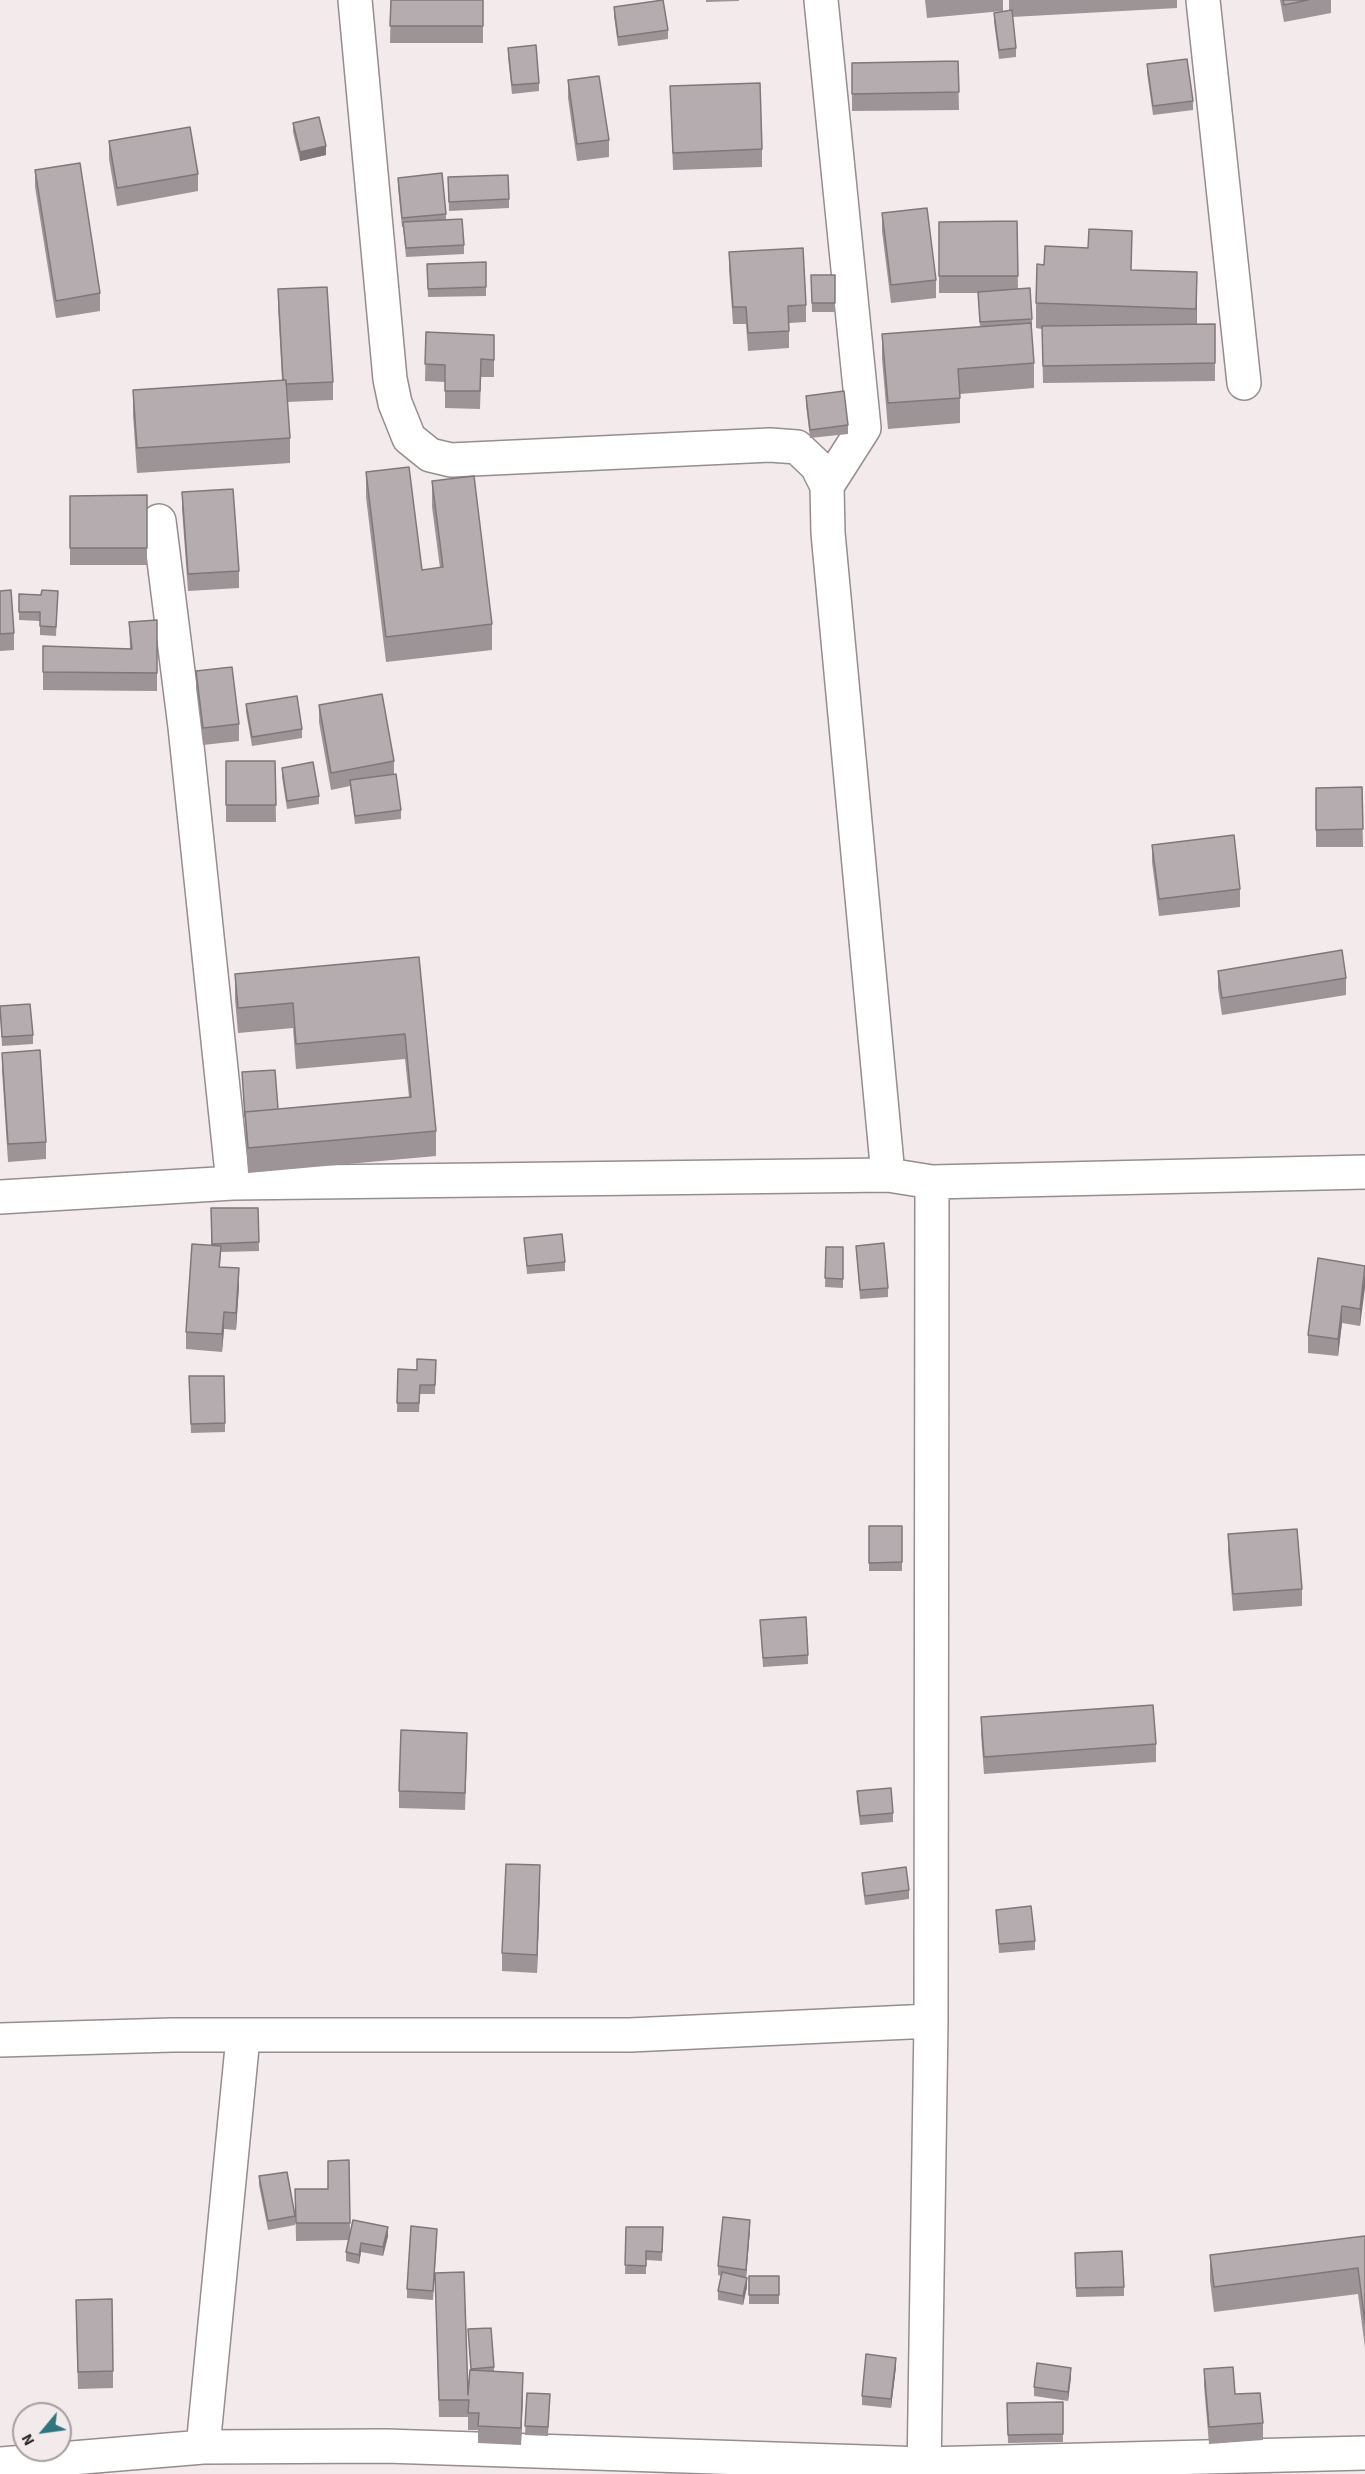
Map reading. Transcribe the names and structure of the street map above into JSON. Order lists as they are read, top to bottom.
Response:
{
  "north": "bottom left"
}
